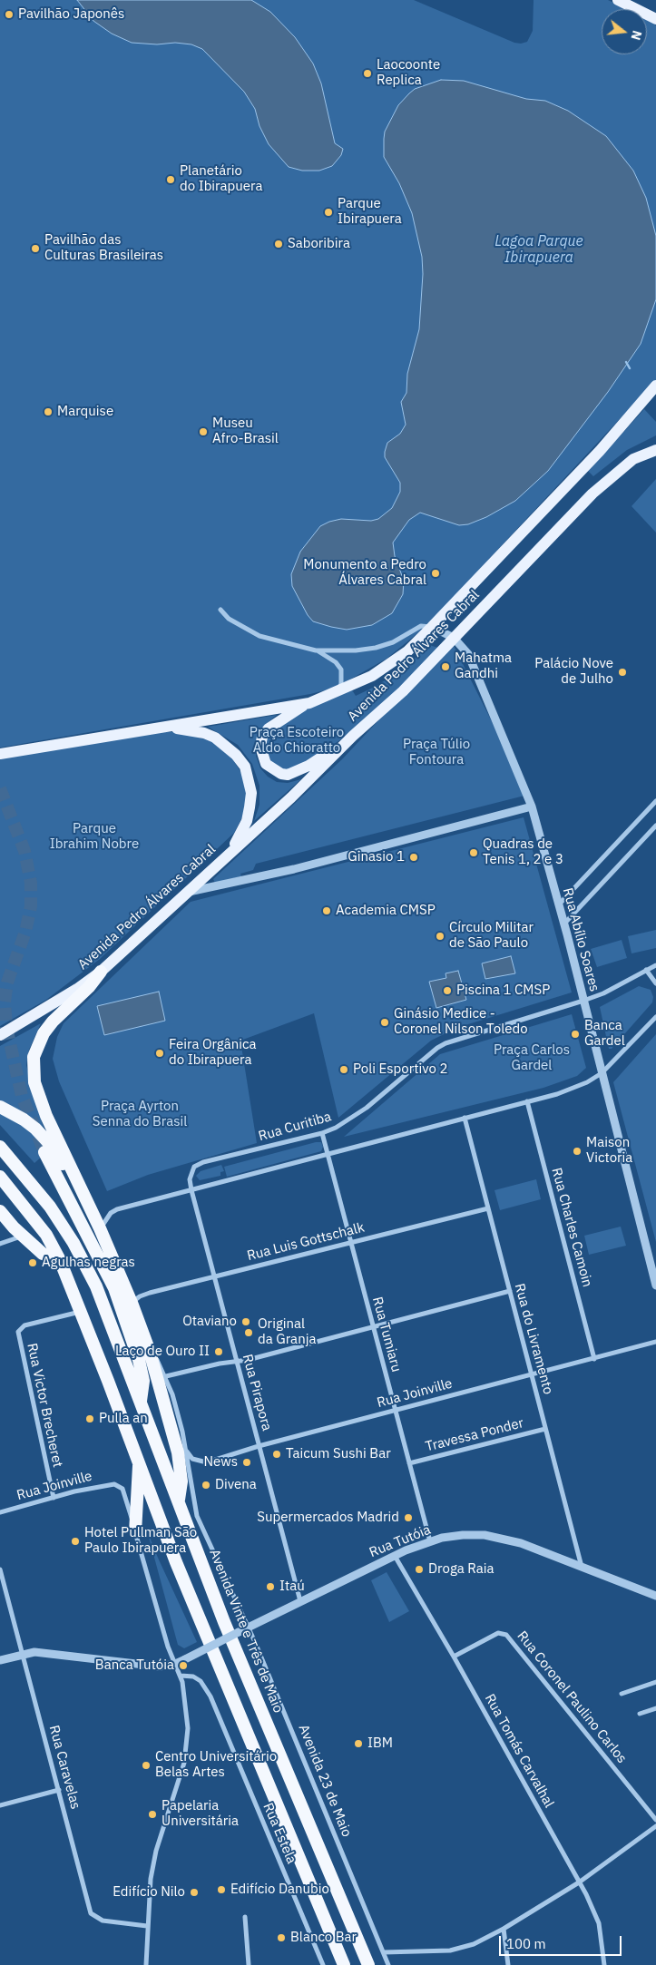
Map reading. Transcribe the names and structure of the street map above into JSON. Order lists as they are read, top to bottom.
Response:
{
  "streets": {
    "highway": ["Avenida Vinte e Três de Maio"],
    "main road": ["Avenida Pedro Álvares Cabral"],
    "street": [
      "Rua Abílio Soares",
      "Rua Curitiba",
      "Rua Charles Camoin",
      "Rua Luis Gottschalk",
      "Rua Tumiaru",
      "Rua do Livramento",
      "Rua Pirapora",
      "Rua Joinville",
      "Rua Victor Brecheret",
      "Travessa Ponder",
      "Rua Tutóia",
      "Rua Coronel Paulino Carlos",
      "Rua Tomás Carvalhal",
      "Rua Caravelas",
      "Avenida 23 de Maio",
      "Rua Estela"
    ]
  },
  "crossings": [
    ["Avenida Pedro Álvares Cabral", "Rua Abílio Soares"],
    ["Rua Abílio Soares", "Rua Curitiba"],
    ["Rua Curitiba", "Rua Tumiaru"],
    ["Rua Curitiba", "Rua Pirapora"],
    ["Rua Charles Camoin", "Rua Joinville"],
    ["Rua Luis Gottschalk", "Rua Tumiaru"],
    ["Rua Luis Gottschalk", "Rua do Livramento"],
    ["Rua Luis Gottschalk", "Rua Pirapora"],
    ["Rua Tumiaru", "Rua Joinville"],
    ["Rua Tumiaru", "Travessa Ponder"],
    ["Rua Tumiaru", "Rua Tutóia"],
    ["Rua do Livramento", "Rua Joinville"],
    ["Rua do Livramento", "Travessa Ponder"],
    ["Rua do Livramento", "Rua Tutóia"],
    ["Rua Pirapora", "Rua Joinville"],
    ["Rua Pirapora", "Rua Tutóia"],
    ["Rua Joinville", "Rua Victor Brecheret"],
    ["Rua Joinville", "Avenida 23 de Maio"],
    ["Rua Tutóia", "Rua Tomás Carvalhal"],
    ["Rua Tutóia", "Rua Caravelas"],
    ["Rua Tutóia", "Avenida 23 de Maio"],
    ["Rua Coronel Paulino Carlos", "Rua Tomás Carvalhal"]
  ],
  "water": ["Lagoa Parque Ibirapuera"],
  "parks": [
    "Praça Escoteiro Aldo Chioratto",
    "Praça Túlio Fontoura",
    "Parque Ibrahim Nobre",
    "Praça Carlos Gardel",
    "Praça Ayrton Senna do Brasil"
  ],
  "places": [
    "Pavilhão Japonês",
    "Laocoonte Replica",
    "Planetário do Ibirapuera",
    "Parque Ibirapuera",
    "Saboribira",
    "Pavilhão das Culturas Brasileiras",
    "Marquise",
    "Museu Afro-Brasil",
    "Monumento a Pedro Álvares Cabral",
    "Mahatma Gandhi",
    "Palácio Nove de Julho",
    "Quadras de Tenis 1, 2 e 3",
    "Ginasio 1",
    "Academia CMSP",
    "Círculo Militar de São Paulo",
    "Piscina 1 CMSP",
    "Ginásio Medice - Coronel Nilson Toledo",
    "Banca Gardel",
    "Feira Orgânica do Ibirapuera",
    "Poli Esportivo 2",
    "Maison Victoria",
    "Agulhas negras",
    "Otaviano",
    "Original da Granja",
    "Laço de Ouro II",
    "Pulla an",
    "Taicum Sushi Bar",
    "News",
    "Divena",
    "Supermercados Madrid",
    "Hotel Pullman São Paulo Ibirapuera",
    "Droga Raia",
    "Itaú",
    "Banca Tutóia",
    "IBM",
    "Centro Universitário Belas Artes",
    "Papelaria Universitária",
    "Edifício Danubio",
    "Edifício Nilo",
    "Blanco Bar"
  ],
  "scale_bar": "100 m",
  "north": "right"
}
